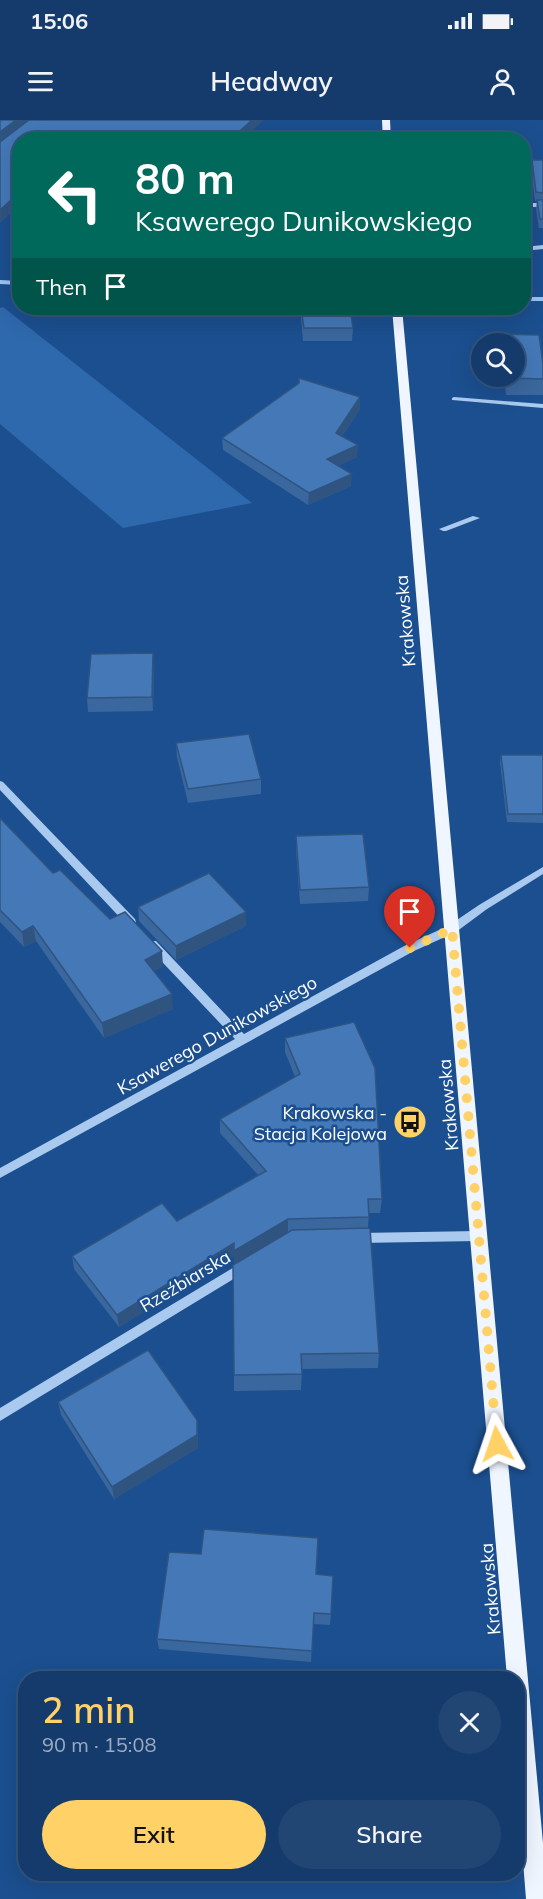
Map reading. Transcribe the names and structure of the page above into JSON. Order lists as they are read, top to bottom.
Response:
{
  "streets": {
    "main road": ["Krakowska"],
    "street": ["Ksawerego Dunikowskiego", "Rzeźbiarska"]
  },
  "crossings": [
    ["Krakowska", "Ksawerego Dunikowskiego"]
  ],
  "places": {
    "bus stop": ["Krakowska - Stacja Kolejowa"]
  },
  "page": {
    "status": "15:06",
    "header": "Headway",
    "turn": ["80 m", "Ksawerego Dunikowskiego"],
    "then": "Then",
    "heading": ["2 min", "90 m · 15:08"],
    "buttons": ["Exit", "Share"]
  }
}
